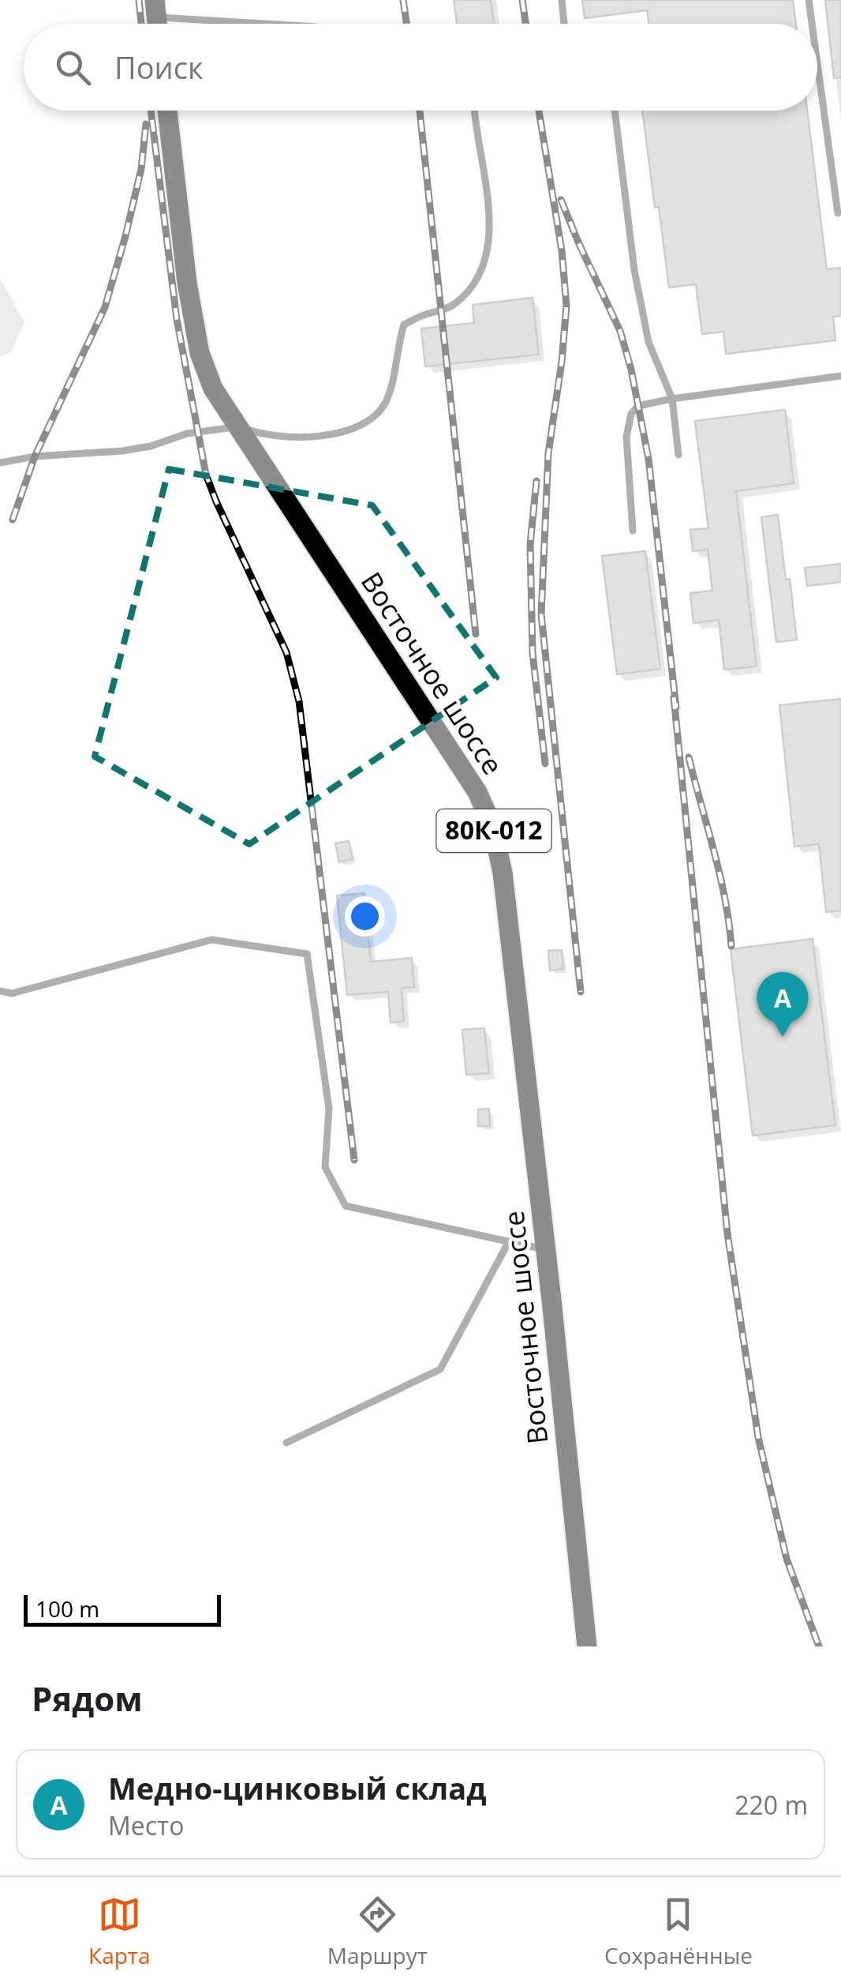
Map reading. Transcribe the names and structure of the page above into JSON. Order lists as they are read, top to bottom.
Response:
{
  "streets": {
    "main road": ["Восточное шоссе", "80К-012"]
  },
  "scale_bar": "100 m",
  "page": {
    "search": "Поиск",
    "pins": "A",
    "scale": "100 m",
    "heading": "Рядом",
    "list": [
      {
        "mark": "A",
        "name": "Медно-цинковый склад",
        "note": "Место",
        "value": "220 m"
      }
    ],
    "nav": ["Карта", "Маршрут", "Сохранённые"]
  }
}
